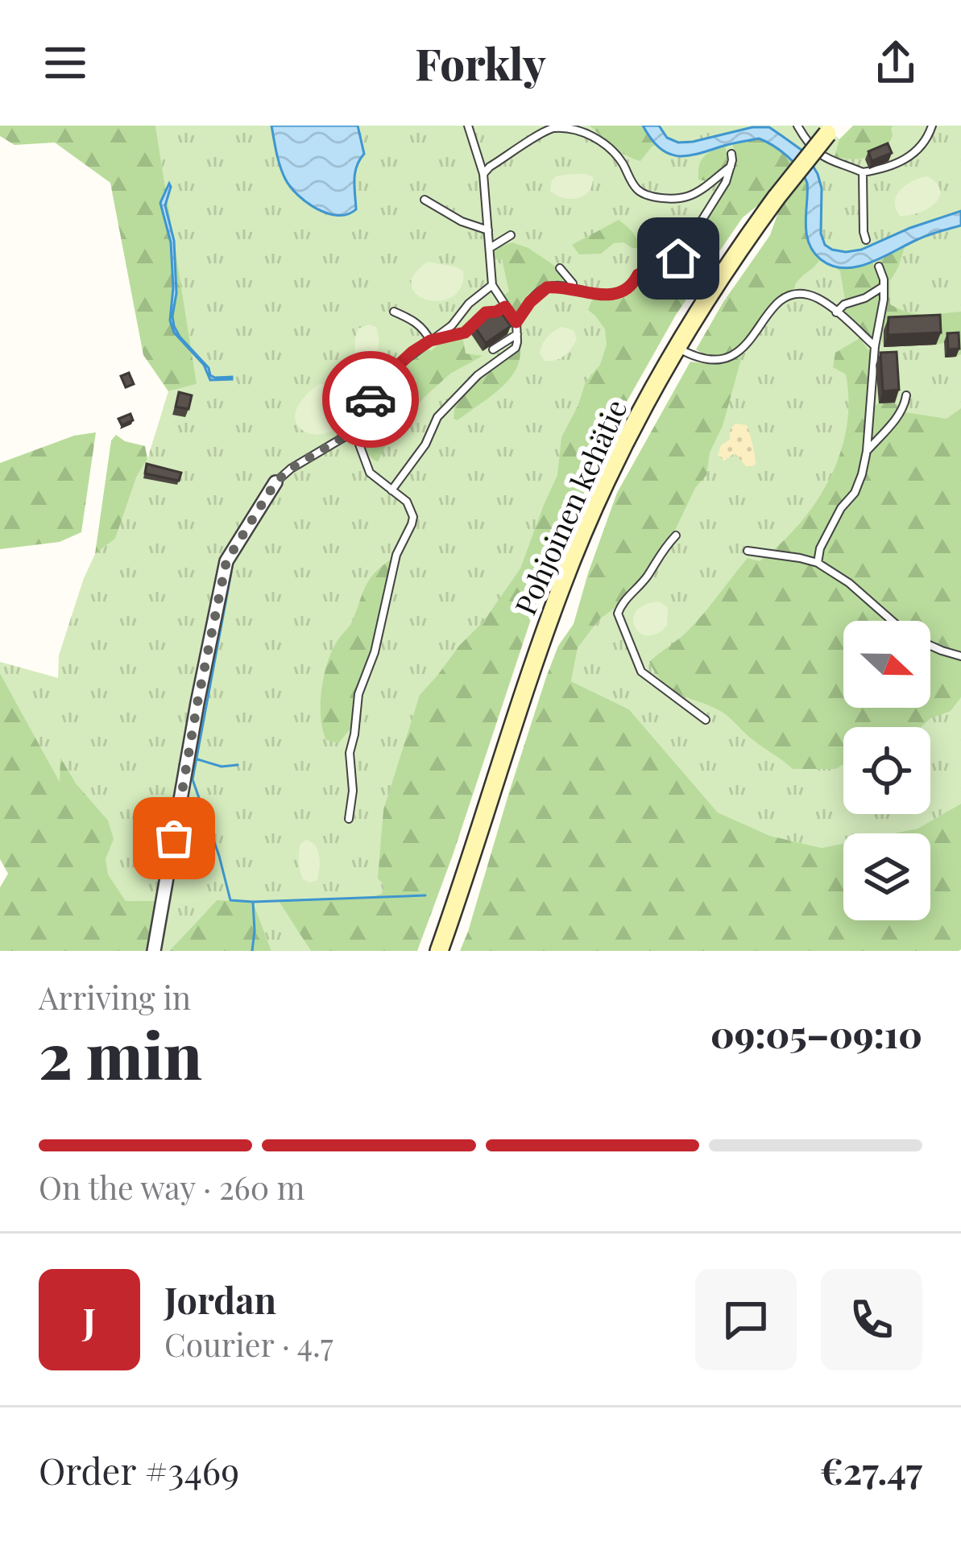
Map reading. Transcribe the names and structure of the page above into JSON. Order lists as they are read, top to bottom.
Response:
{
  "streets": {
    "main road": ["Pohjoinen kehätie"]
  },
  "north": "right",
  "page": {
    "header": "Forkly",
    "heading": ["2 min", "Arriving in", "09:05–09:10"],
    "panel": [
      "Jordan",
      "Courier · 4.7",
      "Order #3469",
      "€27.47"
    ],
    "bar": "On the way · 260 m",
    "round": "J"
  }
}
